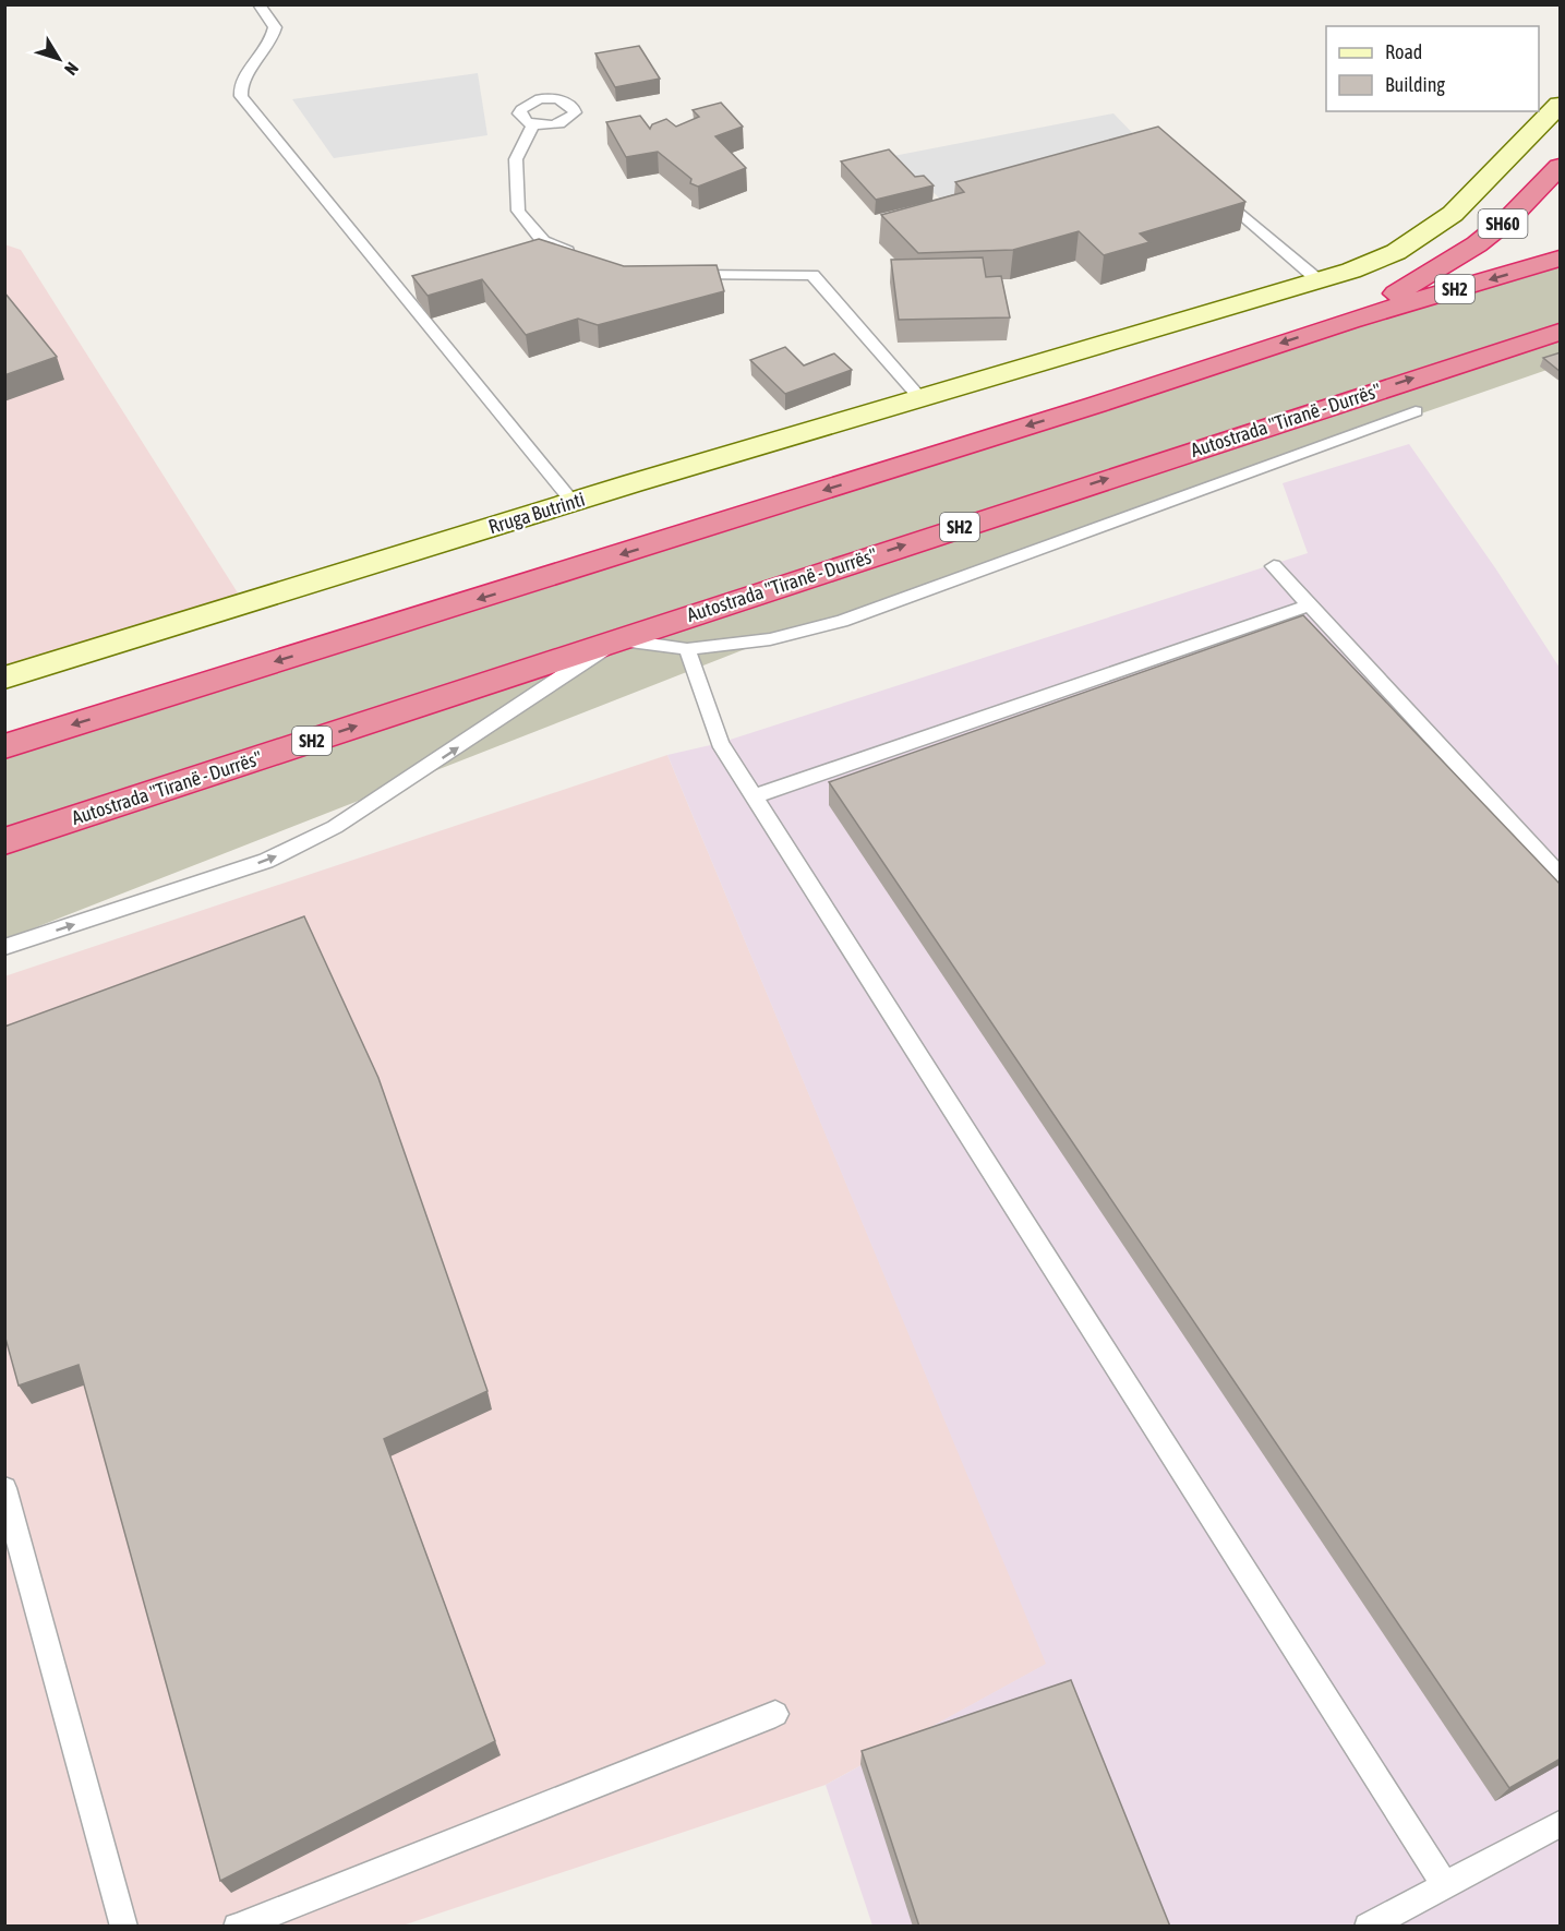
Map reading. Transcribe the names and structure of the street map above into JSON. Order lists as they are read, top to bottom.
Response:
{
  "streets": {
    "highway": ["SH60", "SH2", "Autostrada \"Tiranë - Durrës\""],
    "main road": ["Rruga Butrinti"]
  },
  "legend": ["Road", "Building"],
  "north": "bottom right"
}
